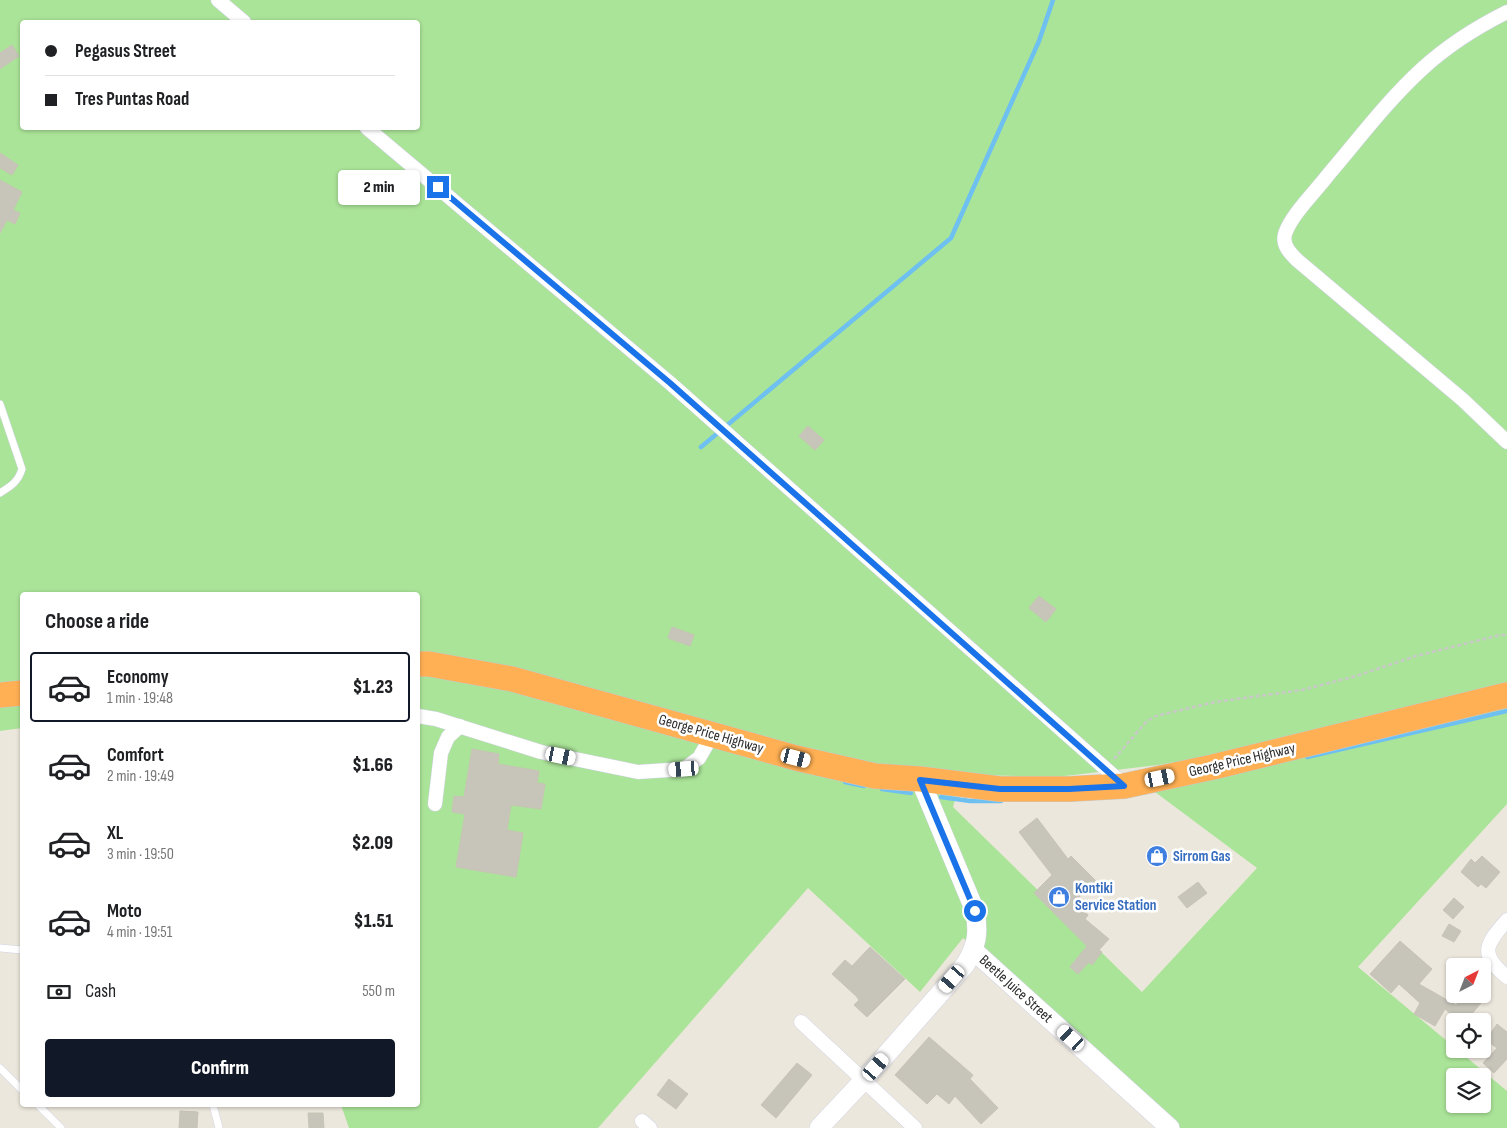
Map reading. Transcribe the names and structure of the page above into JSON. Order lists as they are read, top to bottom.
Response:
{
  "streets": {
    "highway": ["George Price Highway"],
    "street": ["Beetle Juice Street"]
  },
  "places": {
    "shop": ["Sirrom Gas", "Kontiki Service Station"]
  },
  "north": "top right",
  "page": {
    "banner": ["Pegasus Street", "Tres Puntas Road"],
    "bubble": "2 min",
    "heading": "Choose a ride",
    "list": [
      {
        "name": "Economy",
        "note": "1 min · 19:48",
        "value": "$1.23"
      },
      {
        "name": "Comfort",
        "note": "2 min · 19:49",
        "value": "$1.66"
      },
      {
        "name": "XL",
        "note": "3 min · 19:50",
        "value": "$2.09"
      },
      {
        "name": "Moto",
        "note": "4 min · 19:51",
        "value": "$1.51"
      }
    ],
    "pay": ["Cash", "550 m"],
    "buttons": "Confirm"
  }
}
